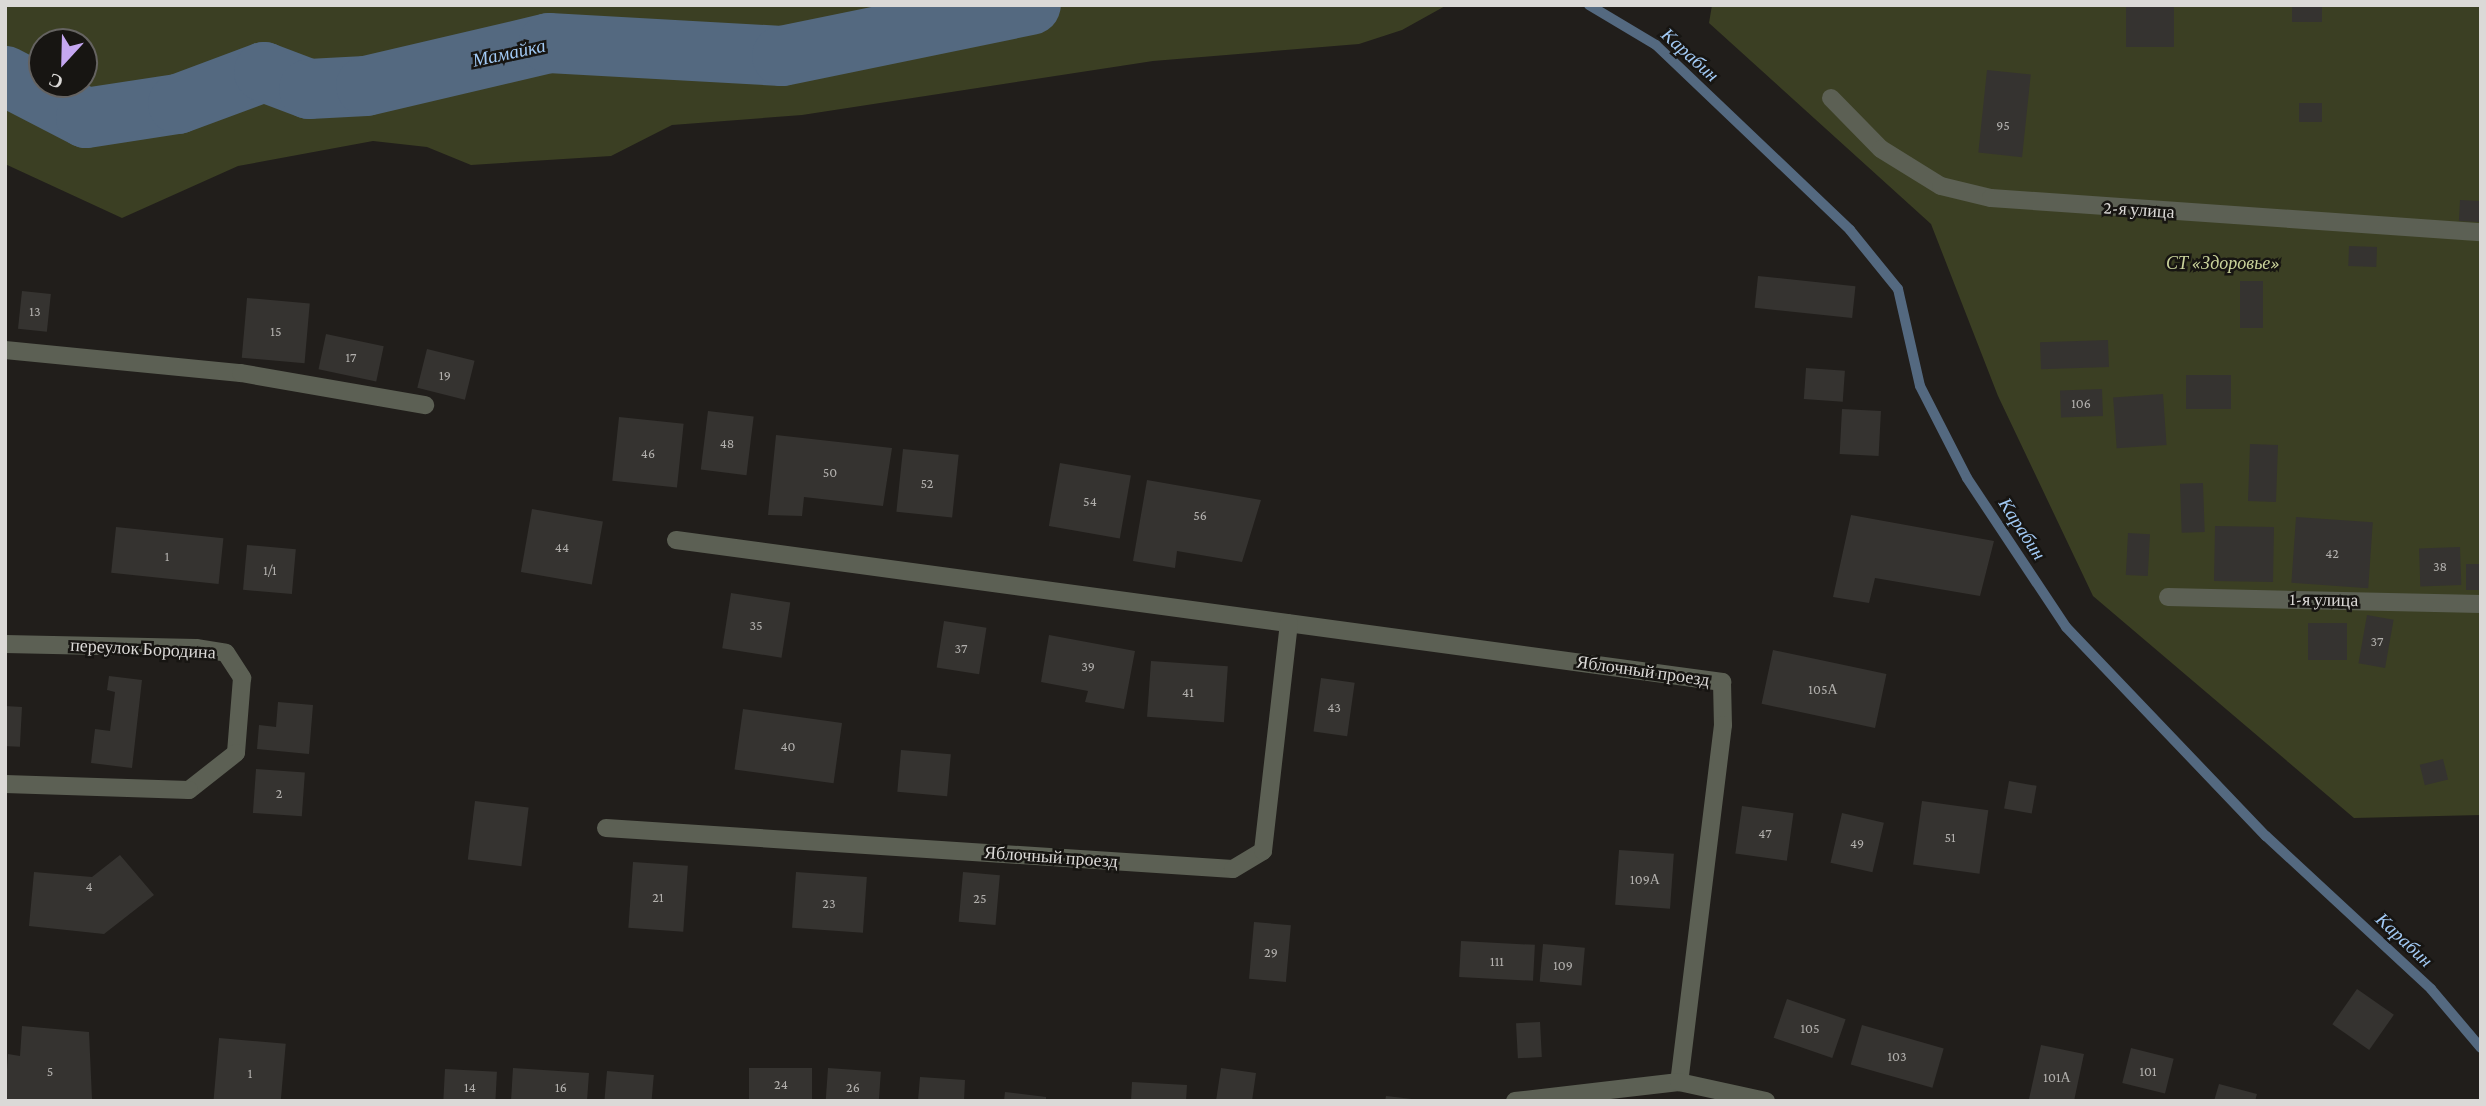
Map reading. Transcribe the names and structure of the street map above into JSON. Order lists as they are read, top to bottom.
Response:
{
  "streets": {
    "street": [
      "2-я улица",
      "1-я улица",
      "переулок Бородина",
      "Яблочный проезд"
    ]
  },
  "water": ["Мамайка", "Карабин"],
  "parks": ["СТ «Здоровье»"],
  "house_numbers": [
    "95",
    "13",
    "15",
    "17",
    "19",
    "106",
    "48",
    "46",
    "50",
    "52",
    "54",
    "56",
    "44",
    "42",
    "1",
    "38",
    "1/1",
    "35",
    "37",
    "37",
    "39",
    "105А",
    "41",
    "43",
    "40",
    "2",
    "47",
    "51",
    "49",
    "109А",
    "4",
    "21",
    "25",
    "23",
    "29",
    "111",
    "109",
    "105",
    "103",
    "5",
    "101",
    "1",
    "101А",
    "24",
    "14",
    "16",
    "26"
  ],
  "north": "bottom"
}
